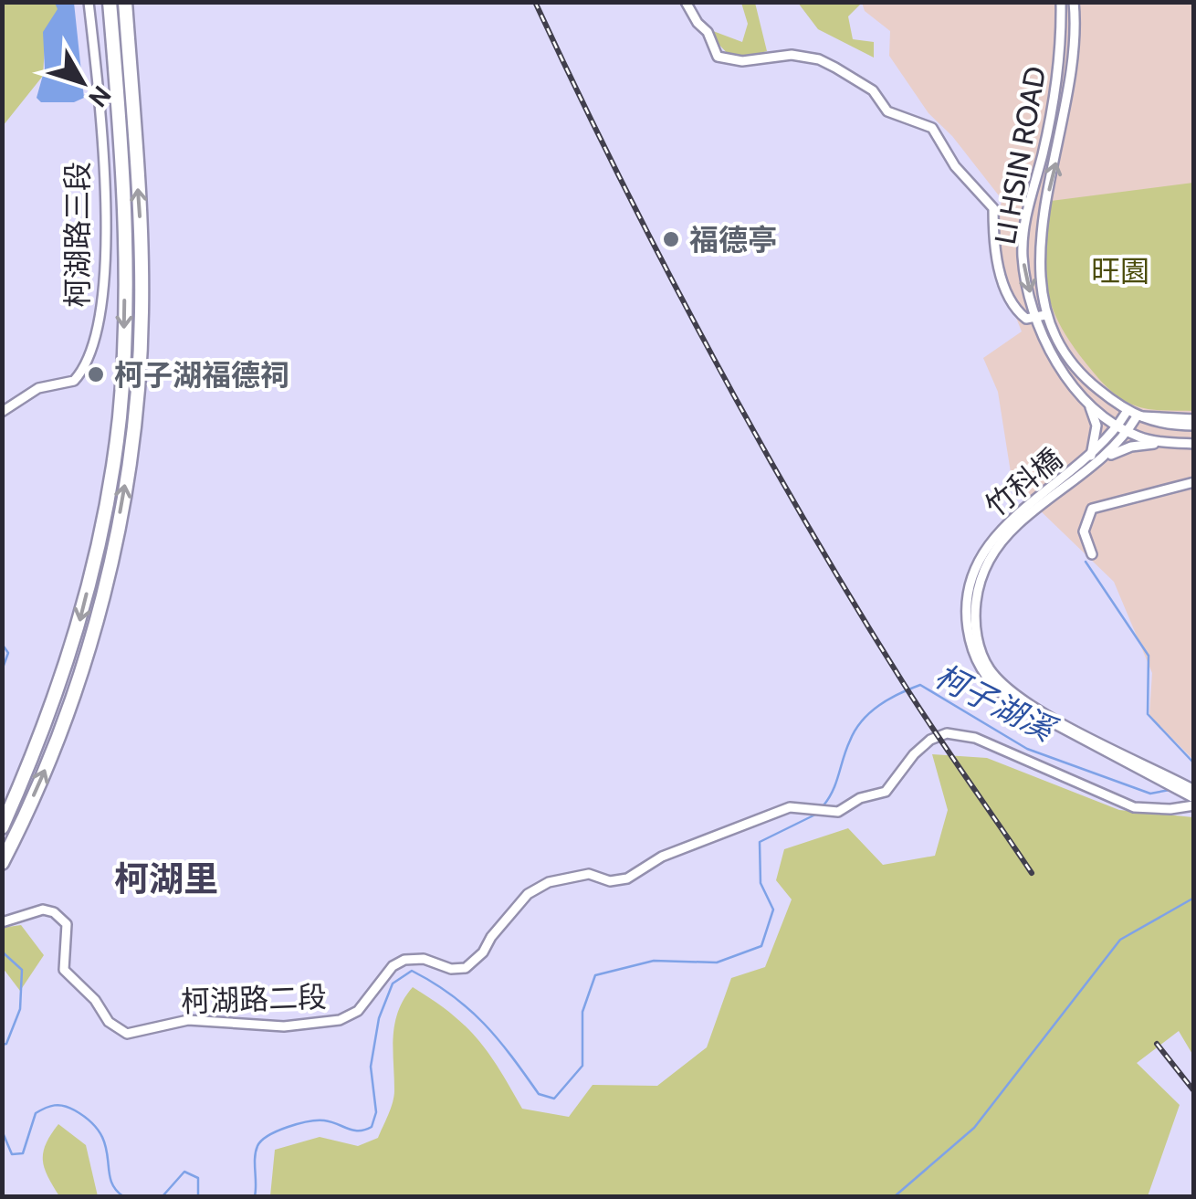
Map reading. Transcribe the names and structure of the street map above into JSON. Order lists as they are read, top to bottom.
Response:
{
  "streets": {
    "street": [
      "LI HSIN ROAD",
      "柯湖路三段",
      "竹科橋",
      "柯湖路二段"
    ]
  },
  "crossings": [
    ["LI HSIN ROAD", "竹科橋"],
    ["竹科橋", "柯湖路二段"]
  ],
  "districts": ["柯湖里"],
  "water": ["柯子湖溪"],
  "parks": ["旺園"],
  "places": ["福德亭", "柯子湖福德祠"],
  "north": "bottom right"
}
